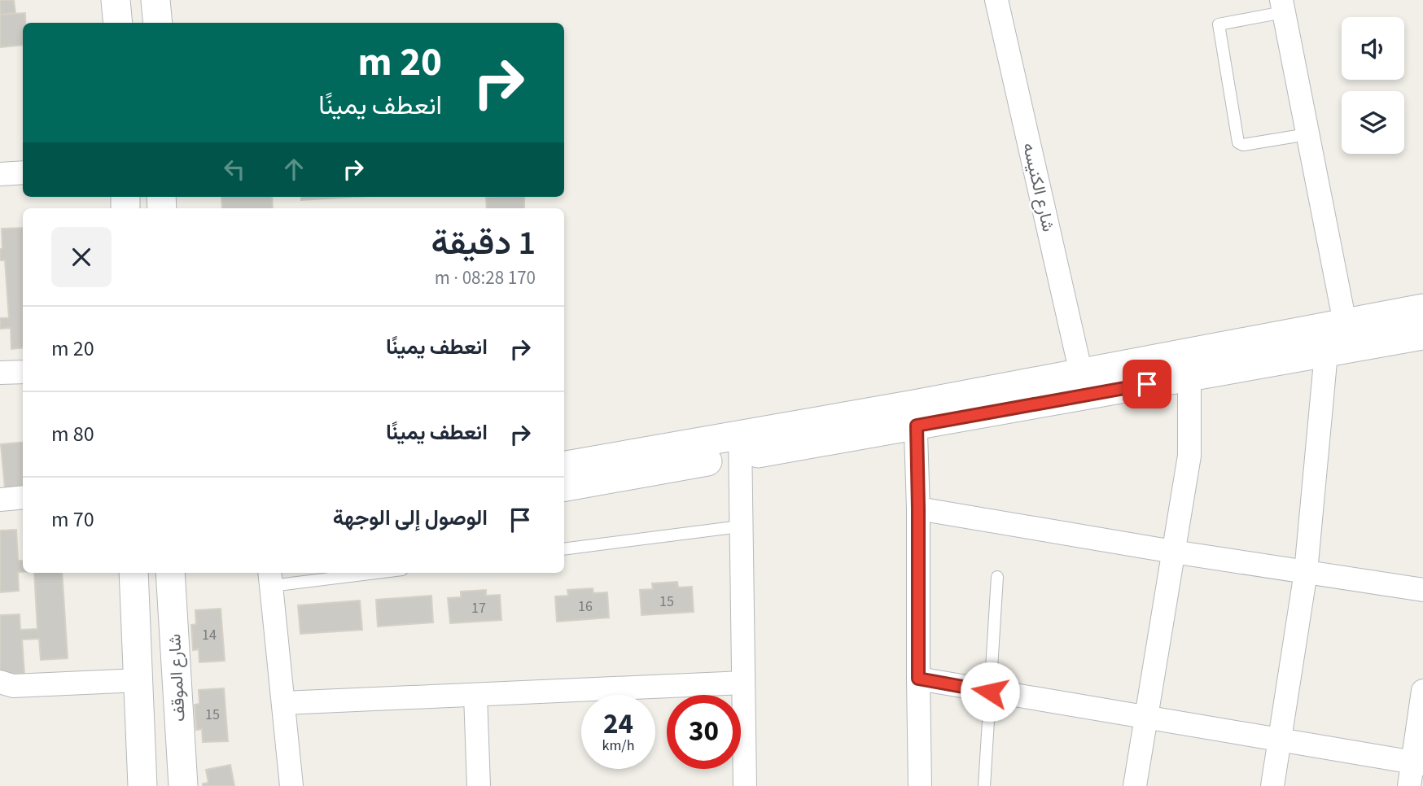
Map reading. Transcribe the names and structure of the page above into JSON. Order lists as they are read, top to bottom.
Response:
{
  "streets": {
    "street": ["شارع الكنيسه", "شارع الموقف"]
  },
  "house_numbers": [
    "15",
    "16",
    "17",
    "14",
    "15"
  ],
  "page": {
    "turn": ["20 m", "انعطف يمينًا"],
    "heading": ["1 دقيقة", "170 m · 08:28"],
    "list": [
      {
        "name": "انعطف يمينًا",
        "value": "20 m"
      },
      {
        "name": "انعطف يمينًا",
        "value": "80 m"
      },
      {
        "name": "الوصول إلى الوجهة",
        "value": "70 m"
      }
    ],
    "speed": "24 km/h",
    "limit": "30"
  }
}
